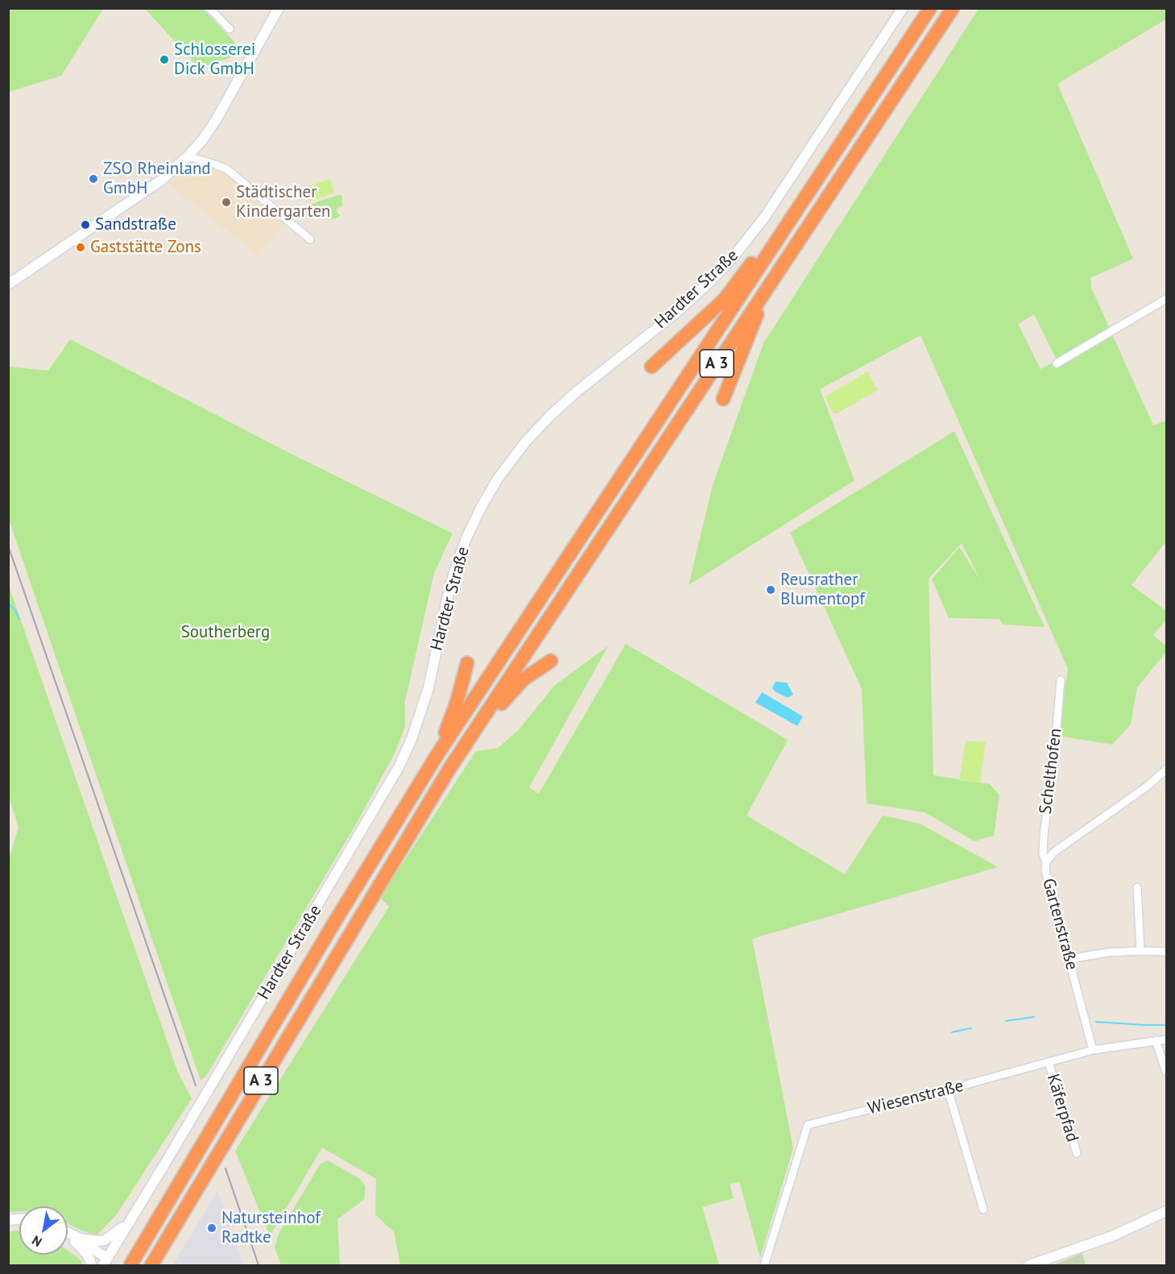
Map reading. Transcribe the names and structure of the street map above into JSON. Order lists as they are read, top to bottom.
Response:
{
  "streets": {
    "highway": ["A 3"],
    "main road": ["Hardter Straße"],
    "street": [
      "Schelthofen",
      "Gartenstraße",
      "Wiesenstraße",
      "Käferpfad"
    ]
  },
  "crossings": [
    ["Schelthofen", "Gartenstraße"],
    ["Gartenstraße", "Wiesenstraße"],
    ["Wiesenstraße", "Käferpfad"]
  ],
  "parks": ["Southerberg"],
  "places": [
    "Schlosserei Dick GmbH",
    "ZSO Rheinland GmbH",
    "Städtischer Kindergarten",
    "Sandstraße",
    "Gaststätte Zons",
    "Reusrather Blumentopf",
    "Natursteinhof Radtke"
  ],
  "north": "bottom left"
}
